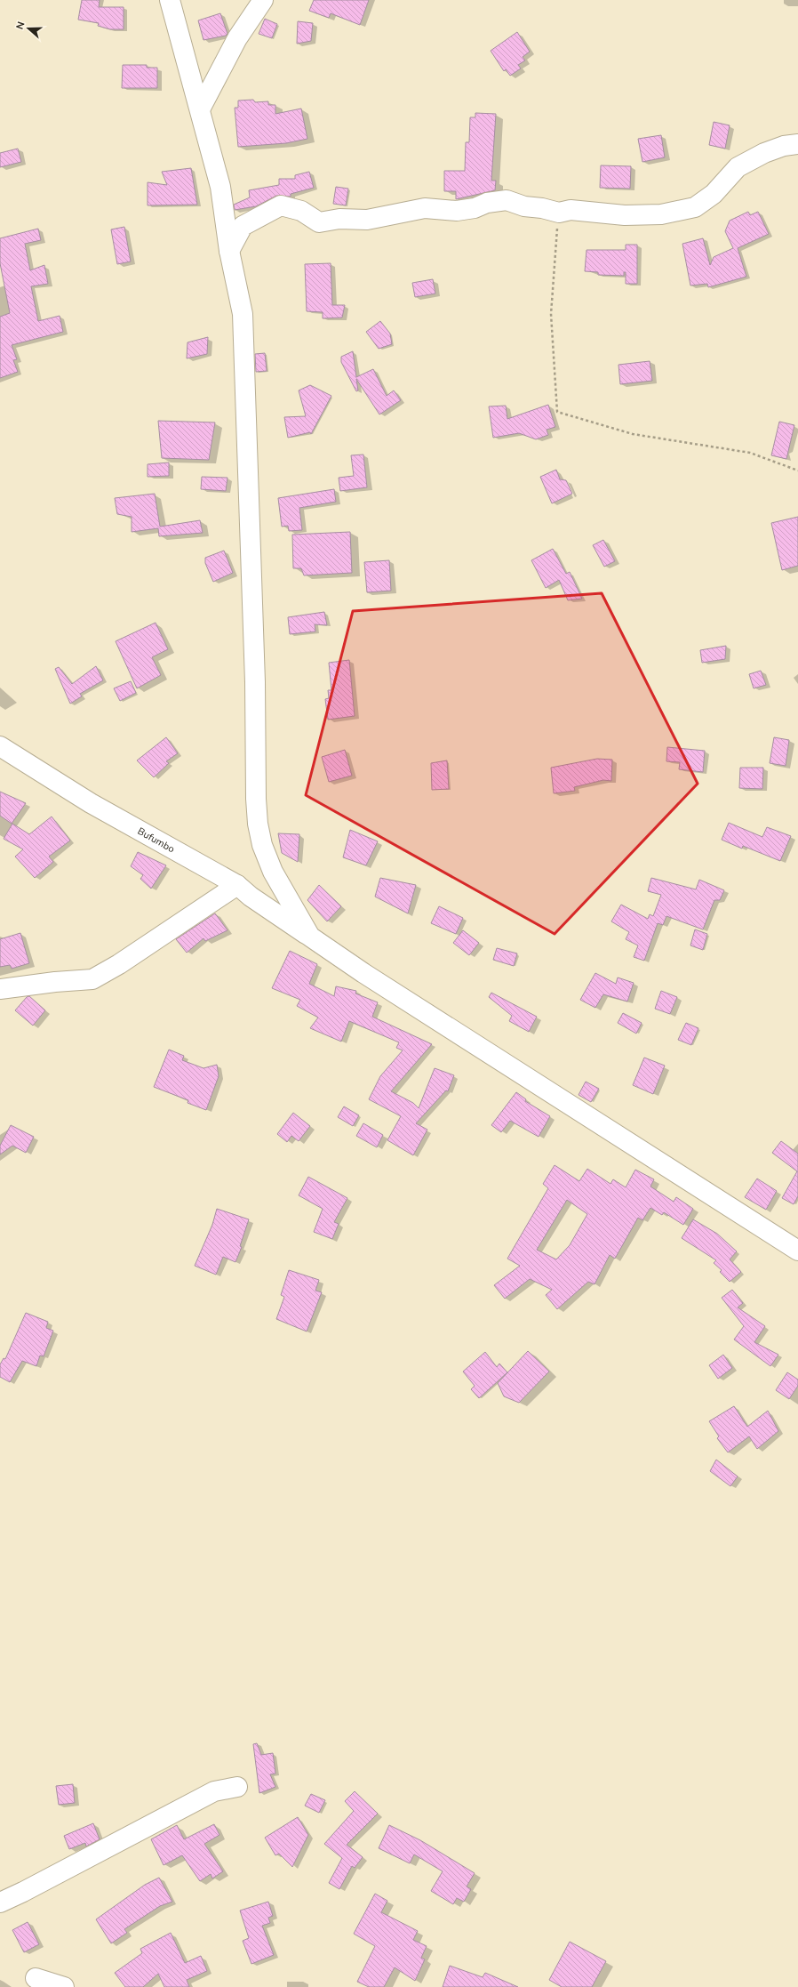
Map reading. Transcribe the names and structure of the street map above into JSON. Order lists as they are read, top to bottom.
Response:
{
  "streets": {
    "street": ["Bufumbo"]
  },
  "north": "left"
}
